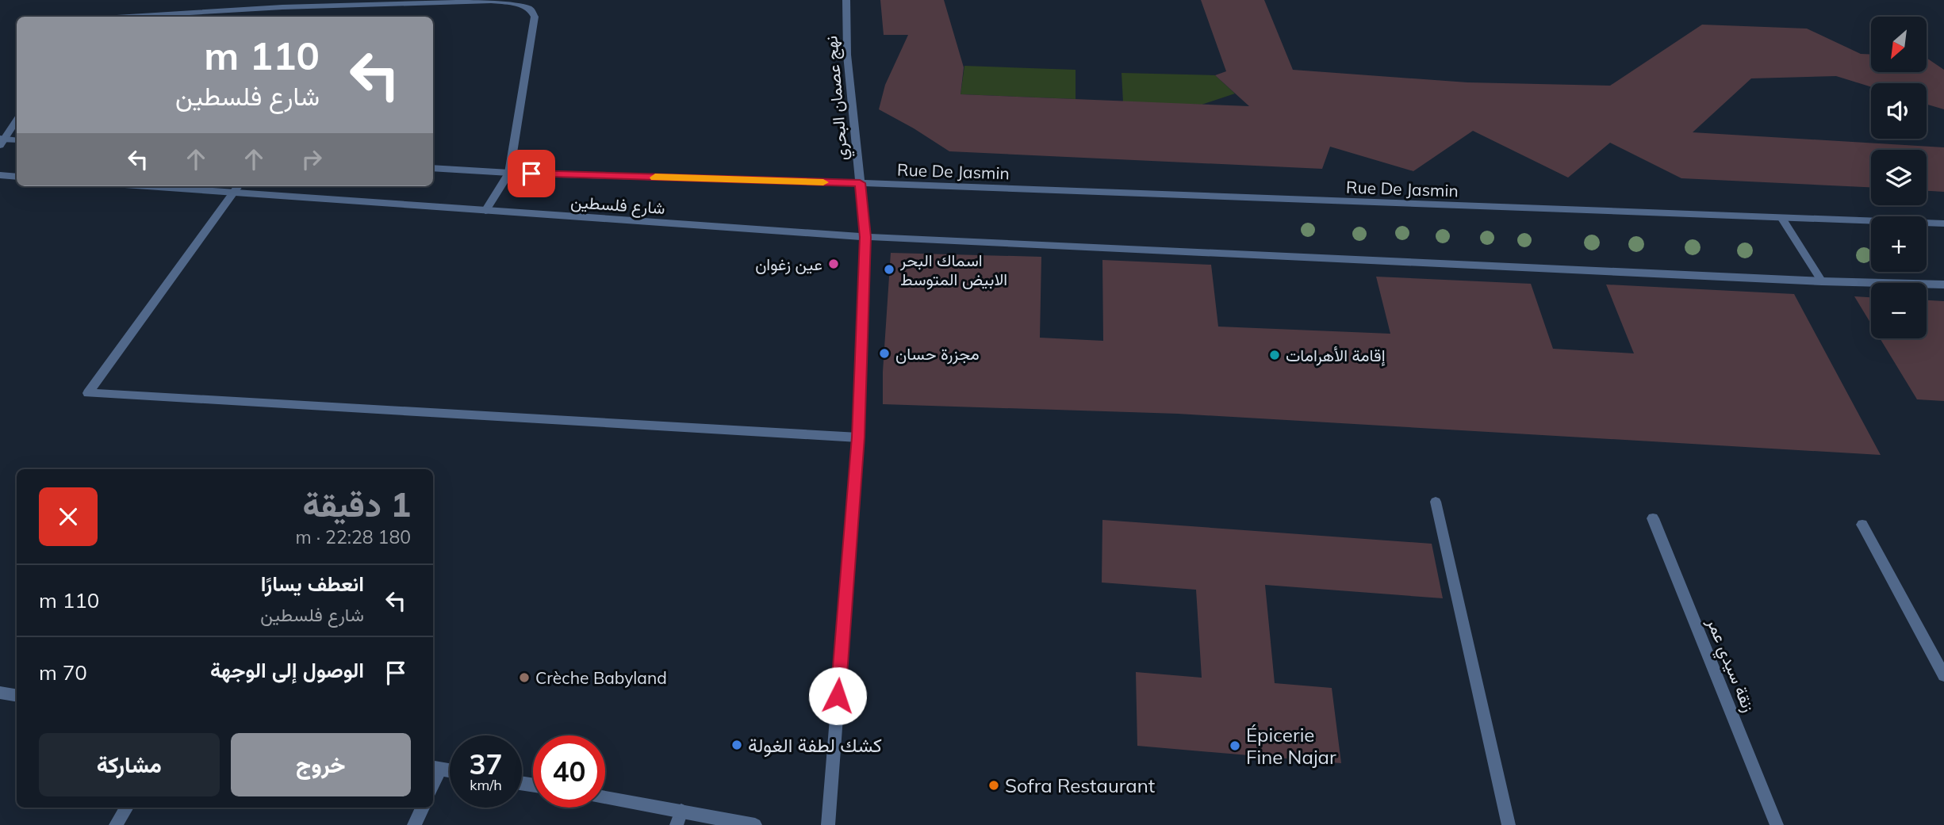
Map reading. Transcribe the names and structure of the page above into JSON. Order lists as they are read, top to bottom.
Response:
{
  "streets": {
    "street": [
      "نهج عصمان البحري",
      "Rue De Jasmin",
      "شارع فلسطين",
      "زنقة سيدي عمر"
    ]
  },
  "crossings": [
    ["نهج عصمان البحري", "Rue De Jasmin"],
    ["نهج عصمان البحري", "شارع فلسطين"],
    ["Rue De Jasmin", "شارع فلسطين"]
  ],
  "places": [
    "عين زغوان",
    "اسماك البحر الابيض المتوسط",
    "مجزرة حسان",
    "إقامة الأهرامات",
    "Crèche Babyland",
    "كشك لطفة الغولة",
    "Épicerie Fine Najar",
    "Sofra Restaurant"
  ],
  "north": "bottom left",
  "page": {
    "map_buttons": ["+", "−"],
    "turn": ["110 m", "شارع فلسطين"],
    "heading": ["1 دقيقة", "180 m · 22:28"],
    "list": [
      {
        "name": "انعطف يسارًا",
        "note": "شارع فلسطين",
        "value": "110 m"
      },
      {
        "name": "الوصول إلى الوجهة",
        "value": "70 m"
      }
    ],
    "buttons": ["خروج", "مشاركة"],
    "speed": "37 km/h",
    "limit": "40"
  }
}
